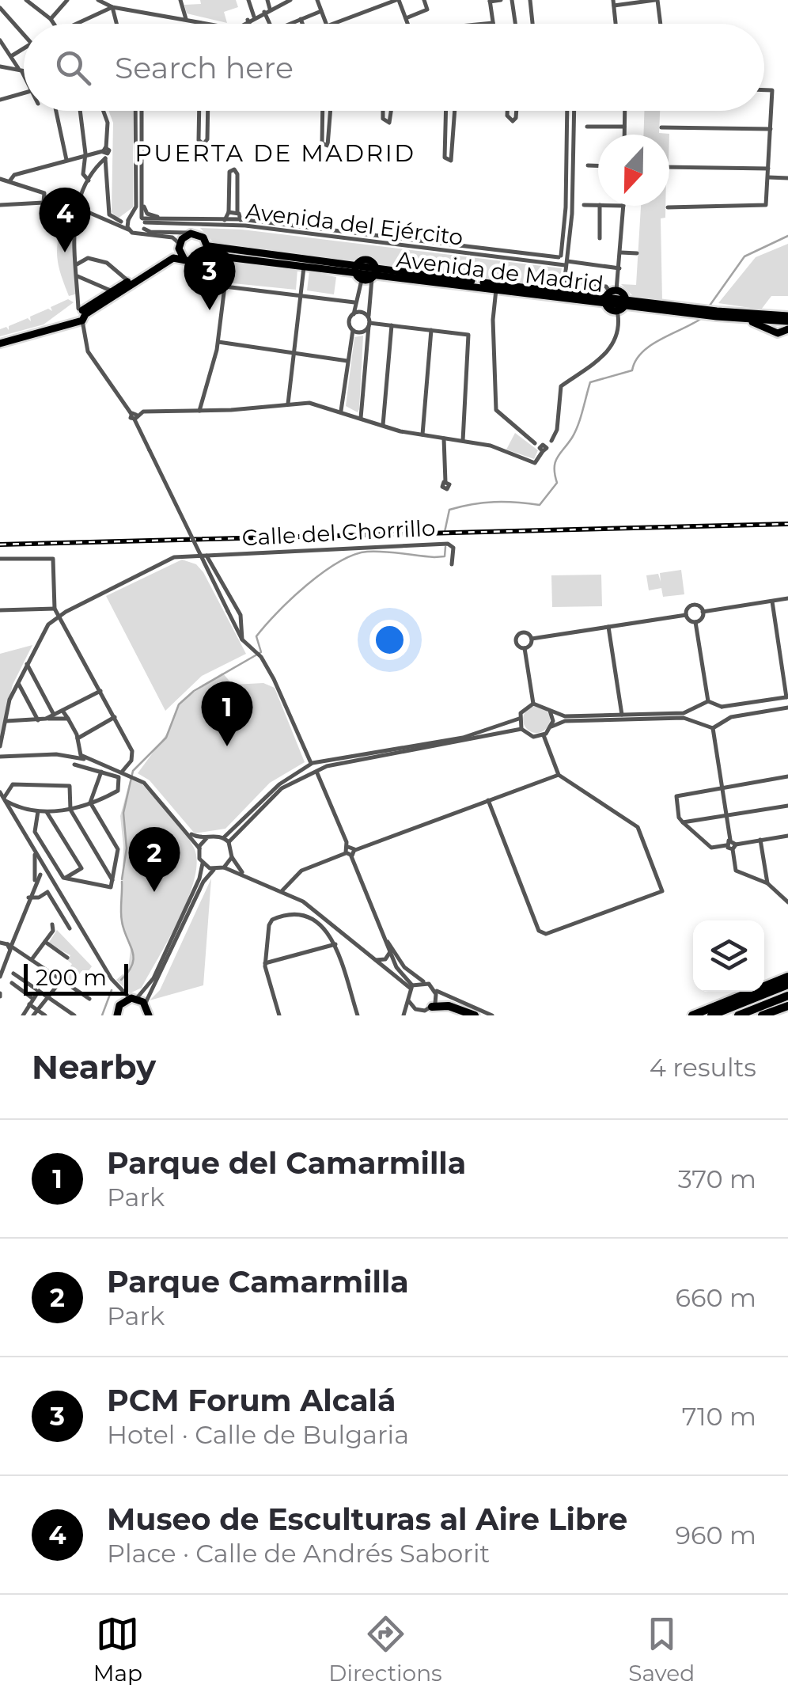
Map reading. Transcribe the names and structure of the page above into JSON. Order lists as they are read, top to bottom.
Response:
{
  "streets": {
    "main road": ["Avenida de Madrid"],
    "street": ["Avenida del Ejército", "Calle del Chorrillo"]
  },
  "districts": ["PUERTA DE MADRID"],
  "scale_bar": "200 m",
  "north": "bottom",
  "page": {
    "search": "Search here",
    "pins": [
      "4",
      "3",
      "1",
      "2"
    ],
    "scale": "200 m",
    "heading": ["Nearby", "4 results"],
    "list": [
      {
        "mark": "1",
        "name": "Parque del Camarmilla",
        "note": "Park",
        "value": "370 m"
      },
      {
        "mark": "2",
        "name": "Parque Camarmilla",
        "note": "Park",
        "value": "660 m"
      },
      {
        "mark": "3",
        "name": "PCM Forum Alcalá",
        "note": "Hotel · Calle de Bulgaria",
        "value": "710 m"
      },
      {
        "mark": "4",
        "name": "Museo de Esculturas al Aire Libre",
        "note": "Place · Calle de Andrés Saborit",
        "value": "960 m"
      }
    ],
    "nav": ["Map", "Directions", "Saved"]
  }
}
